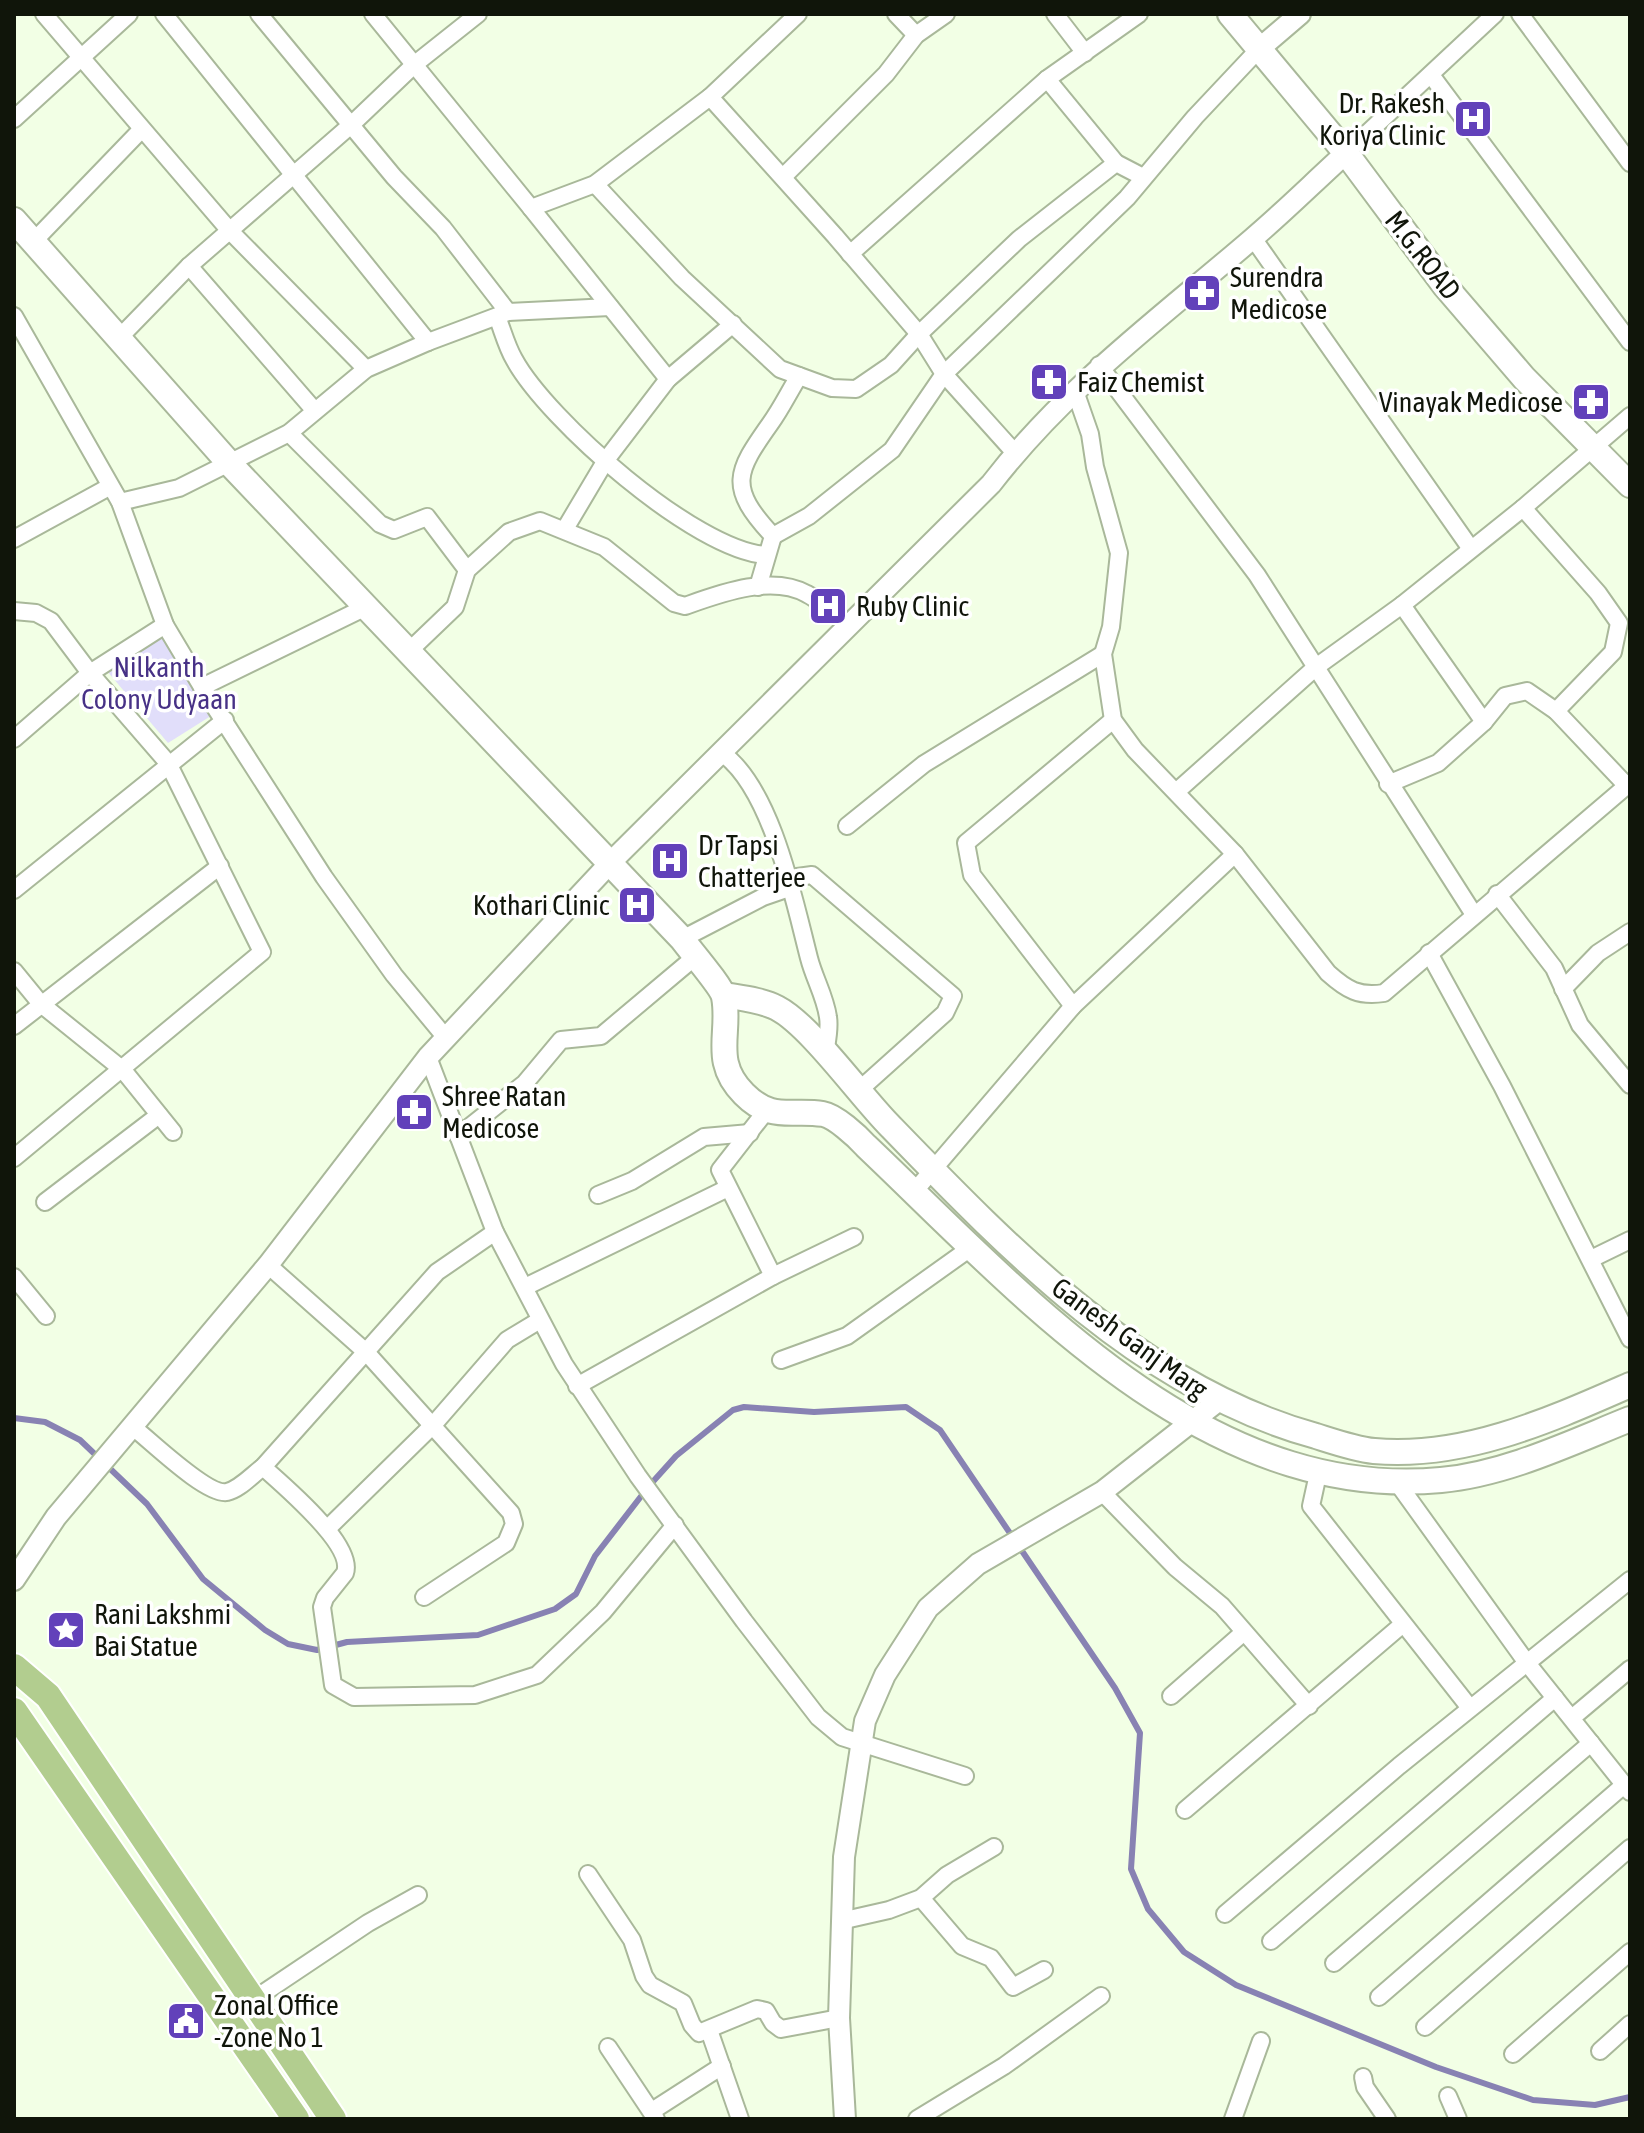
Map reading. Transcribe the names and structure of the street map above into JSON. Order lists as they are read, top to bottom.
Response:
{
  "streets": {
    "main road": ["M.G.ROAD", "Ganesh Ganj Marg"]
  },
  "parks": ["Nilkanth Colony Udyaan"],
  "places": {
    "hospital": [
      "Dr. Rakesh Koriya Clinic",
      "Ruby Clinic",
      "Dr Tapsi Chatterjee",
      "Kothari Clinic"
    ],
    "pharmacy": [
      "Surendra Medicose",
      "Faiz Chemist",
      "Vinayak Medicose",
      "Shree Ratan Medicose"
    ],
    "place": ["Rani Lakshmi Bai Statue"],
    "public building": ["Zonal Office -Zone No 1"]
  }
}
